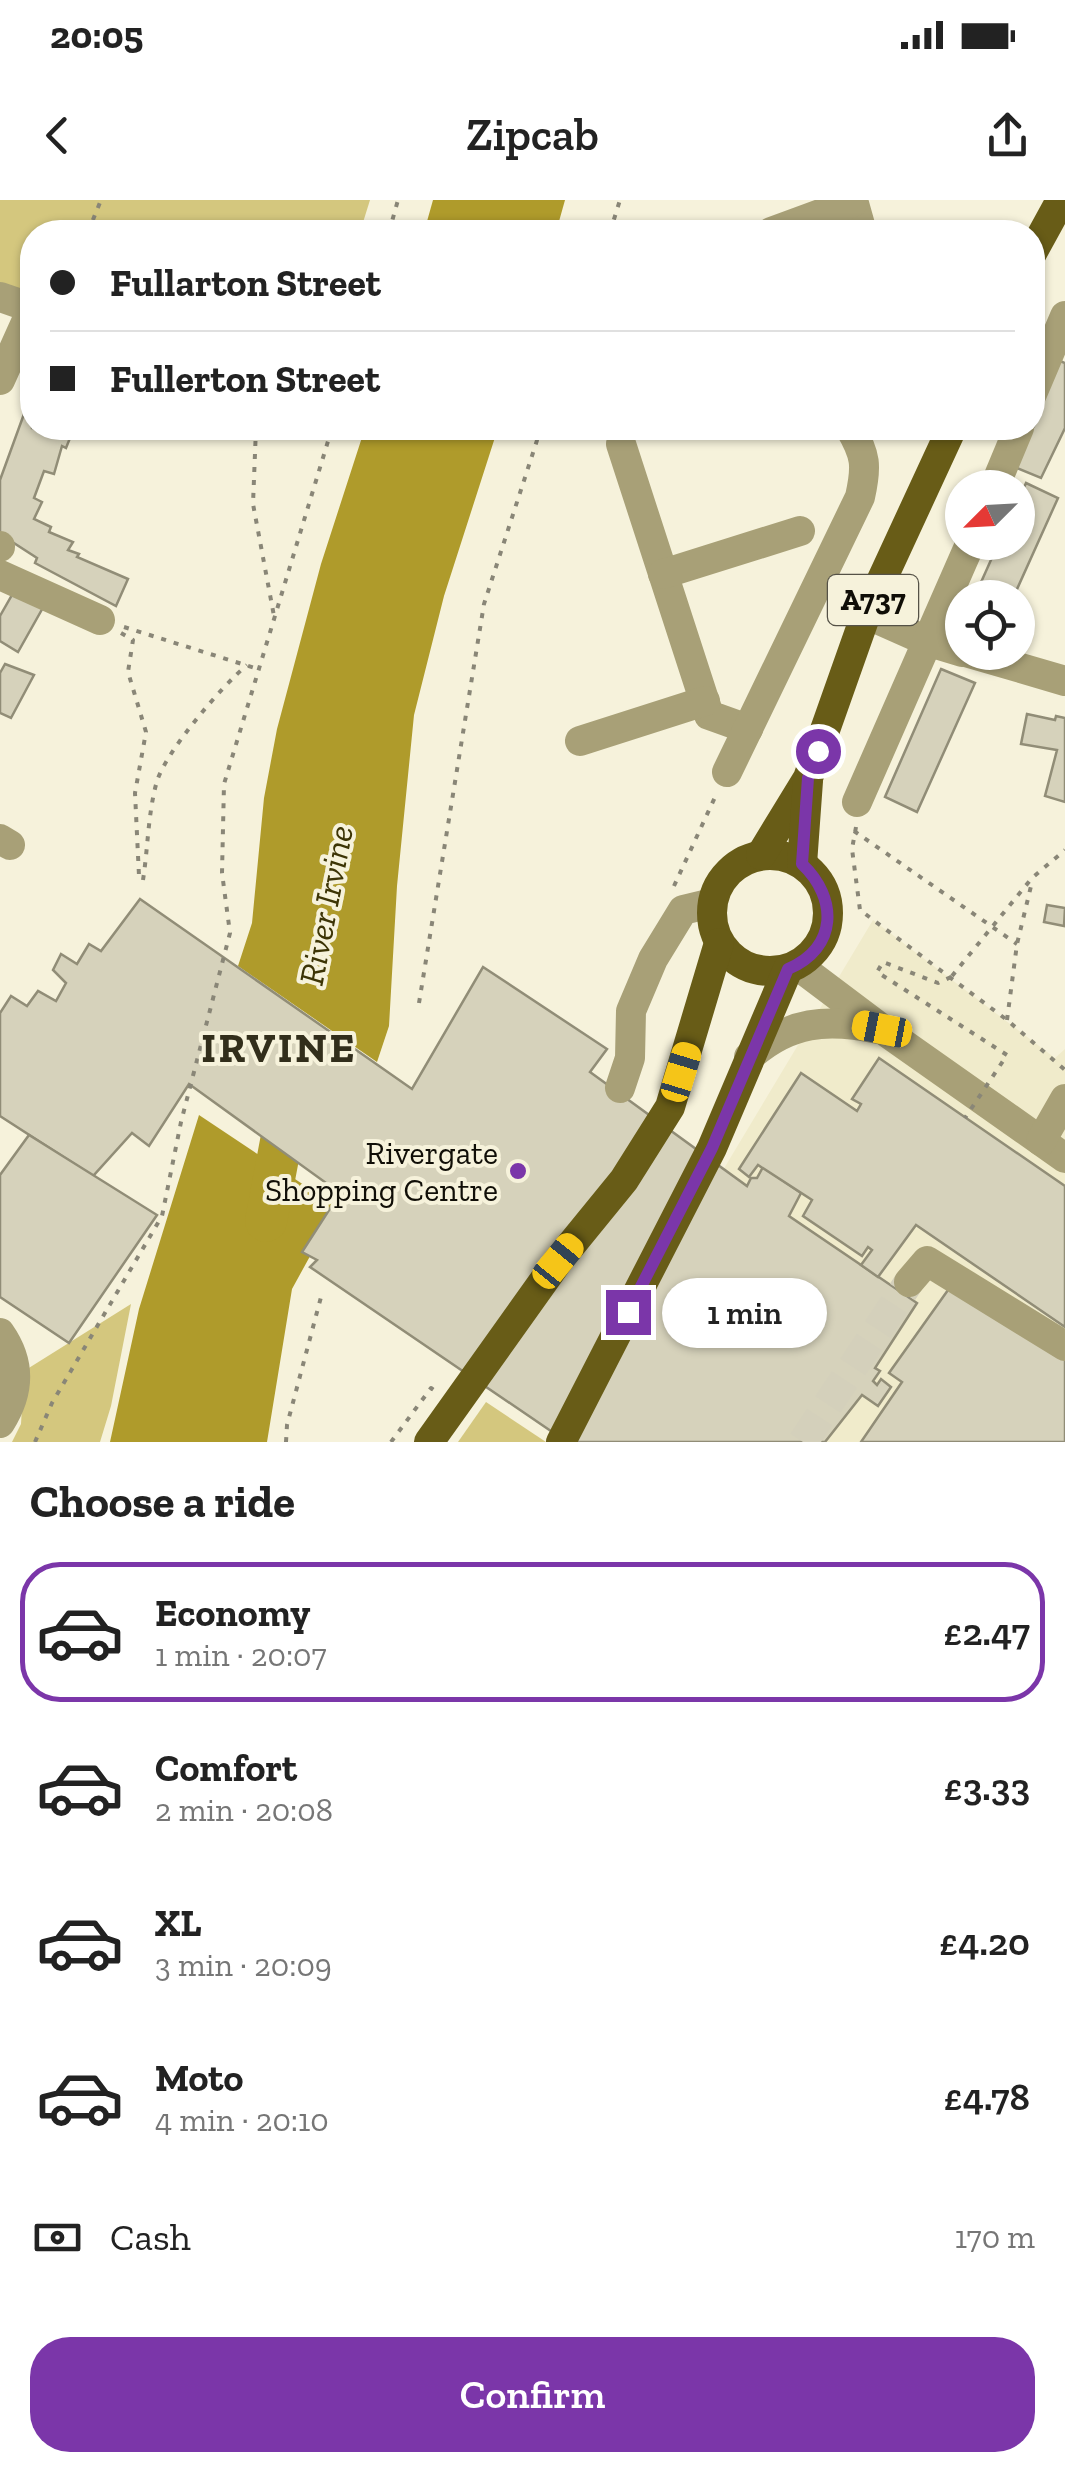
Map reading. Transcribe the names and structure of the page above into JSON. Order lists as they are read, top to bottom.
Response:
{
  "streets": {
    "main road": ["A737"]
  },
  "districts": ["IRVINE"],
  "water": ["River Irvine"],
  "places": ["Rivergate Shopping Centre"],
  "north": "bottom left",
  "page": {
    "status": "20:05",
    "header": "Zipcab",
    "banner": ["Fullarton Street", "Fullerton Street"],
    "bubble": "1 min",
    "heading": "Choose a ride",
    "list": [
      {
        "name": "Economy",
        "note": "1 min · 20:07",
        "value": "£2.47"
      },
      {
        "name": "Comfort",
        "note": "2 min · 20:08",
        "value": "£3.33"
      },
      {
        "name": "XL",
        "note": "3 min · 20:09",
        "value": "£4.20"
      },
      {
        "name": "Moto",
        "note": "4 min · 20:10",
        "value": "£4.78"
      }
    ],
    "pay": ["Cash", "170 m"],
    "buttons": "Confirm"
  }
}
